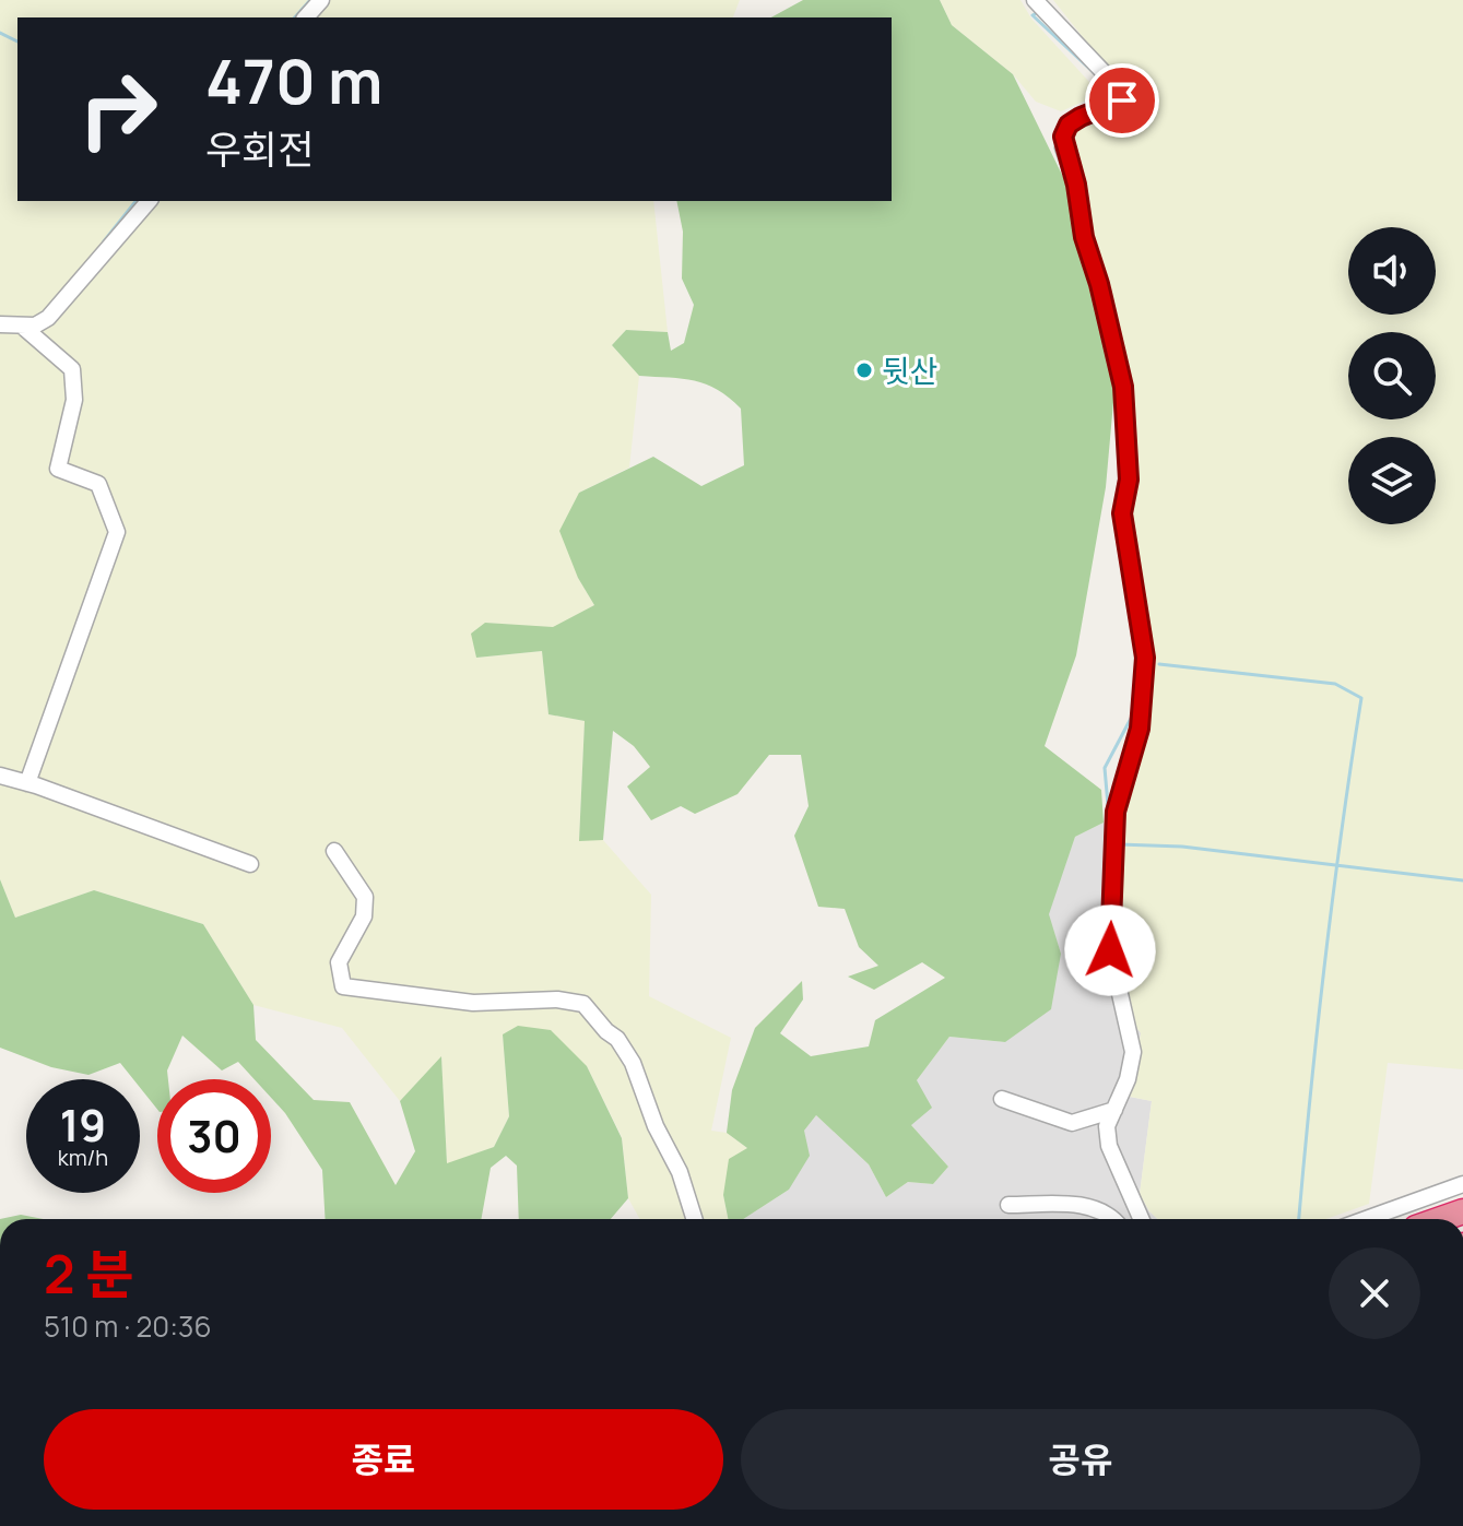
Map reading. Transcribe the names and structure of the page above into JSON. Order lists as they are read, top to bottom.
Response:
{
  "places": ["뒷산"],
  "page": {
    "turn": ["470 m", "우회전"],
    "speed": "19 km/h",
    "limit": "30",
    "heading": ["2 분", "510 m · 20:36"],
    "buttons": ["종료", "공유"]
  }
}
